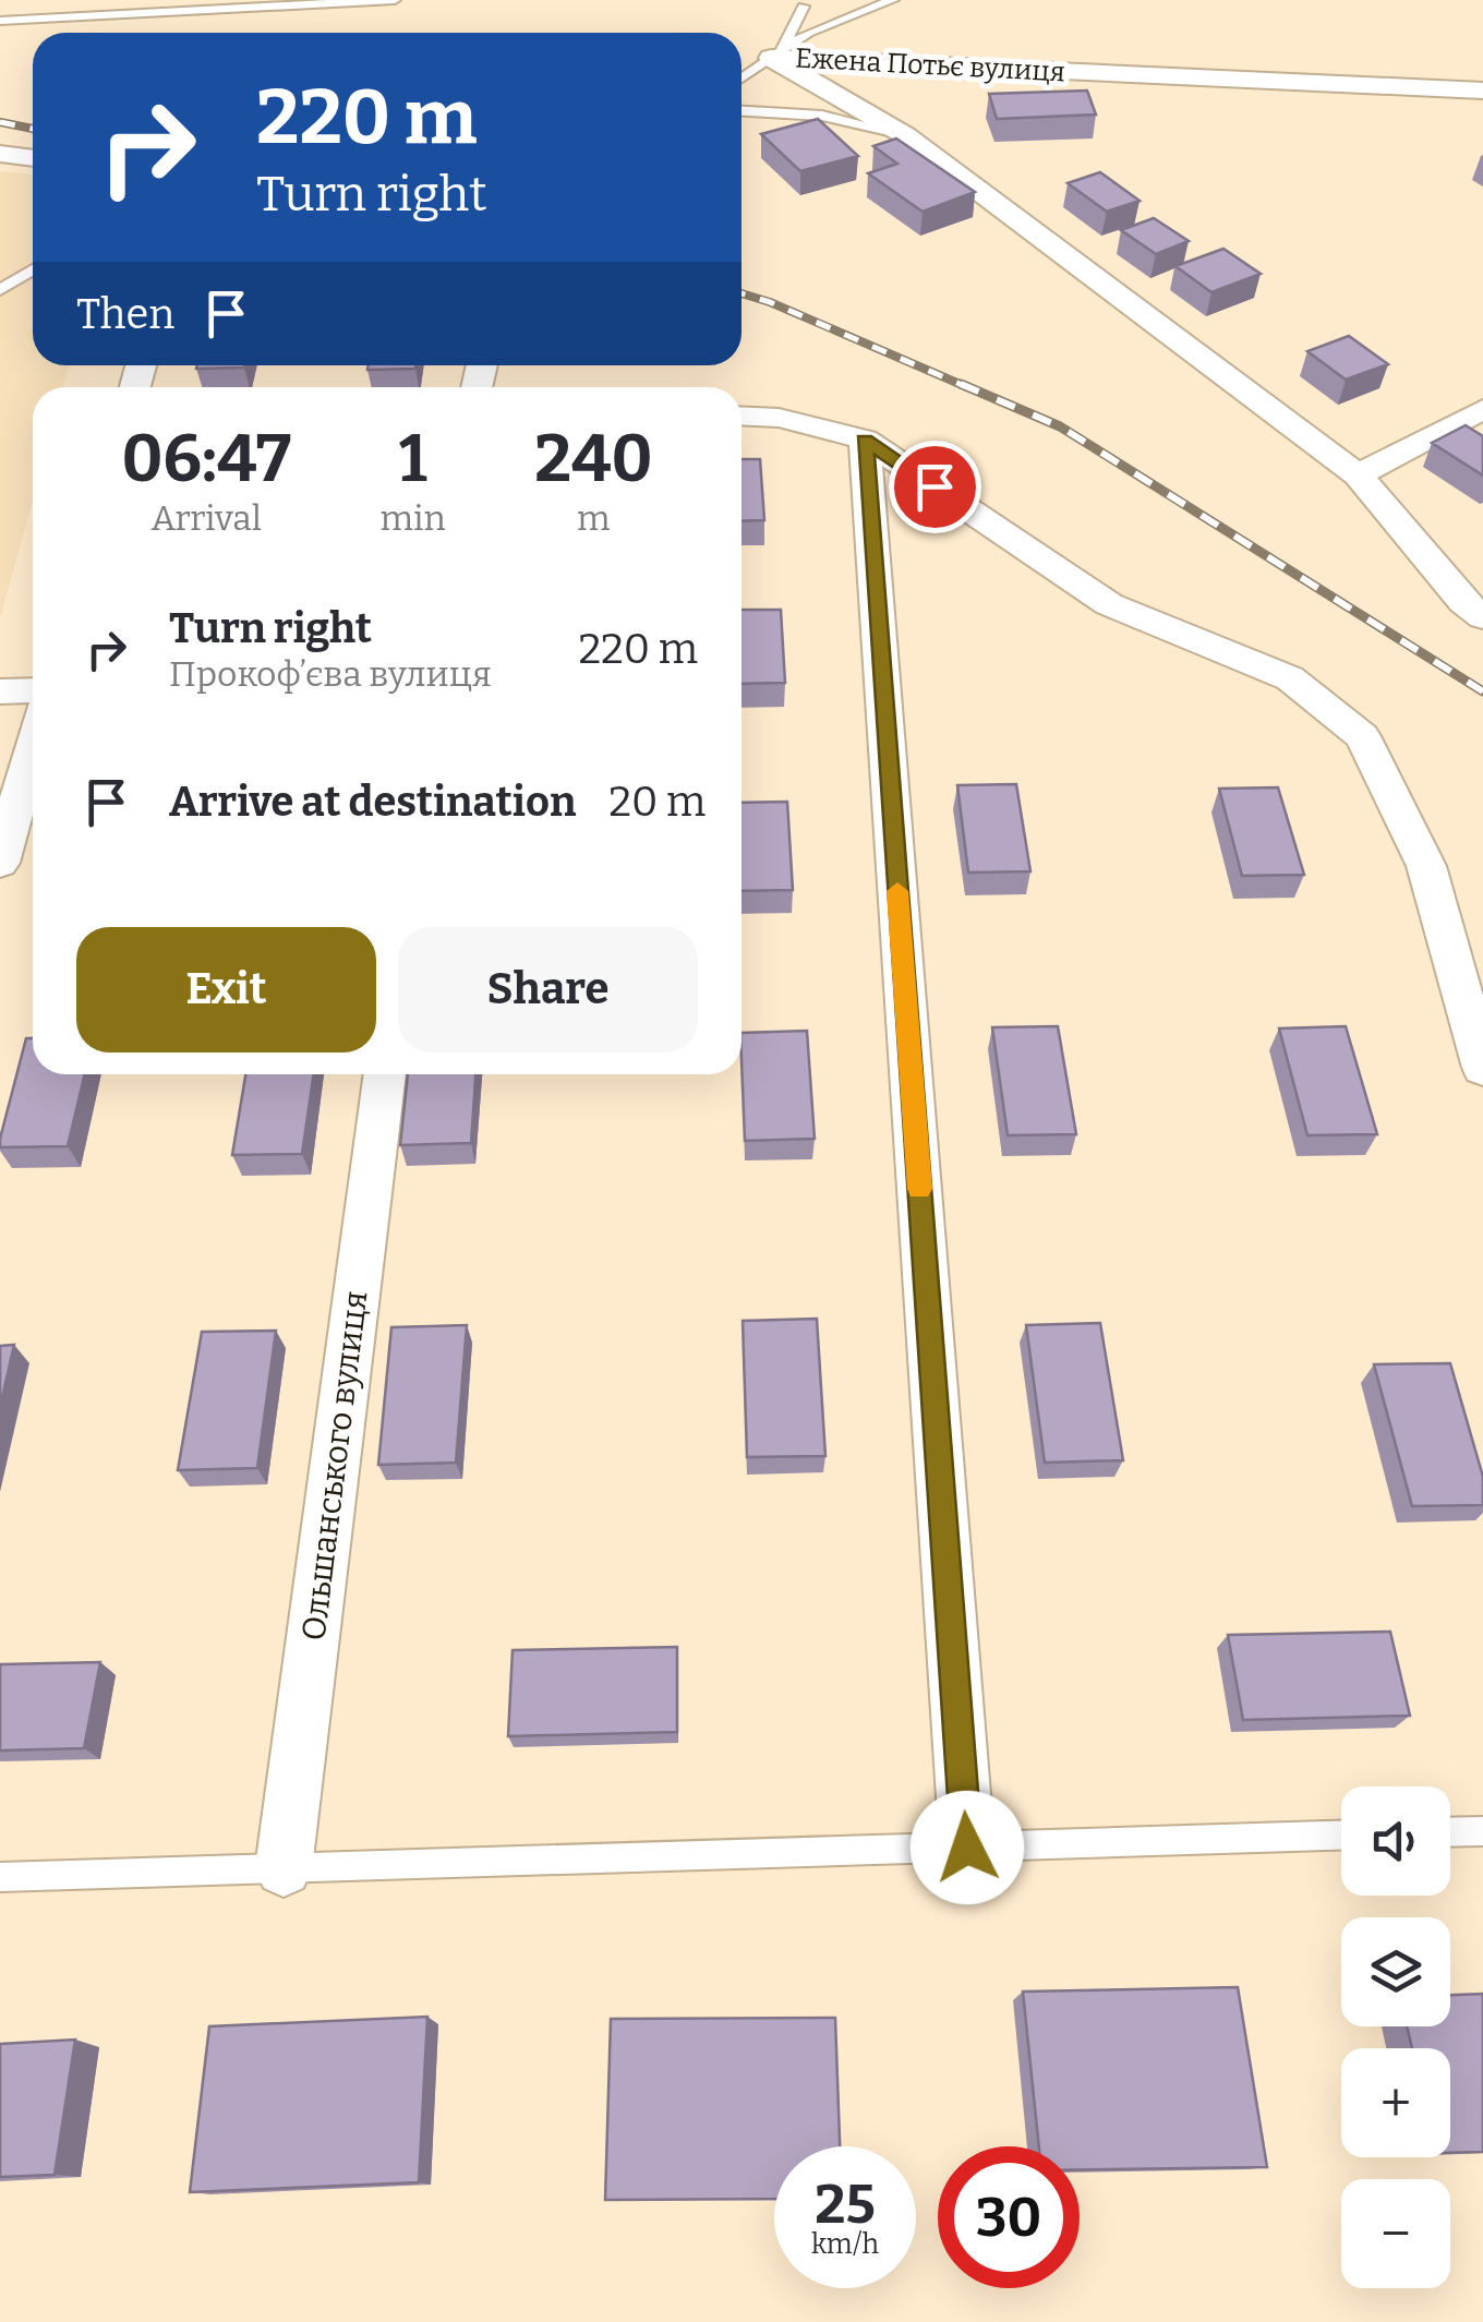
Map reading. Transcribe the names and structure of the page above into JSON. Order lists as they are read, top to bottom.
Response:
{
  "streets": {
    "street": ["Ежена Потьє вулиця", "Ольшанського вулиця"]
  },
  "page": {
    "turn": ["220 m", "Turn right"],
    "then": "Then",
    "eta": [
      "06:47",
      "Arrival",
      "1",
      "min",
      "240",
      "m"
    ],
    "list": [
      {
        "name": "Turn right",
        "note": "Прокоф’єва вулиця",
        "value": "220 m"
      },
      {
        "name": "Arrive at destination",
        "value": "20 m"
      }
    ],
    "buttons": ["Exit", "Share"],
    "map_buttons": ["+", "−"],
    "speed": "25 km/h",
    "limit": "30"
  }
}
